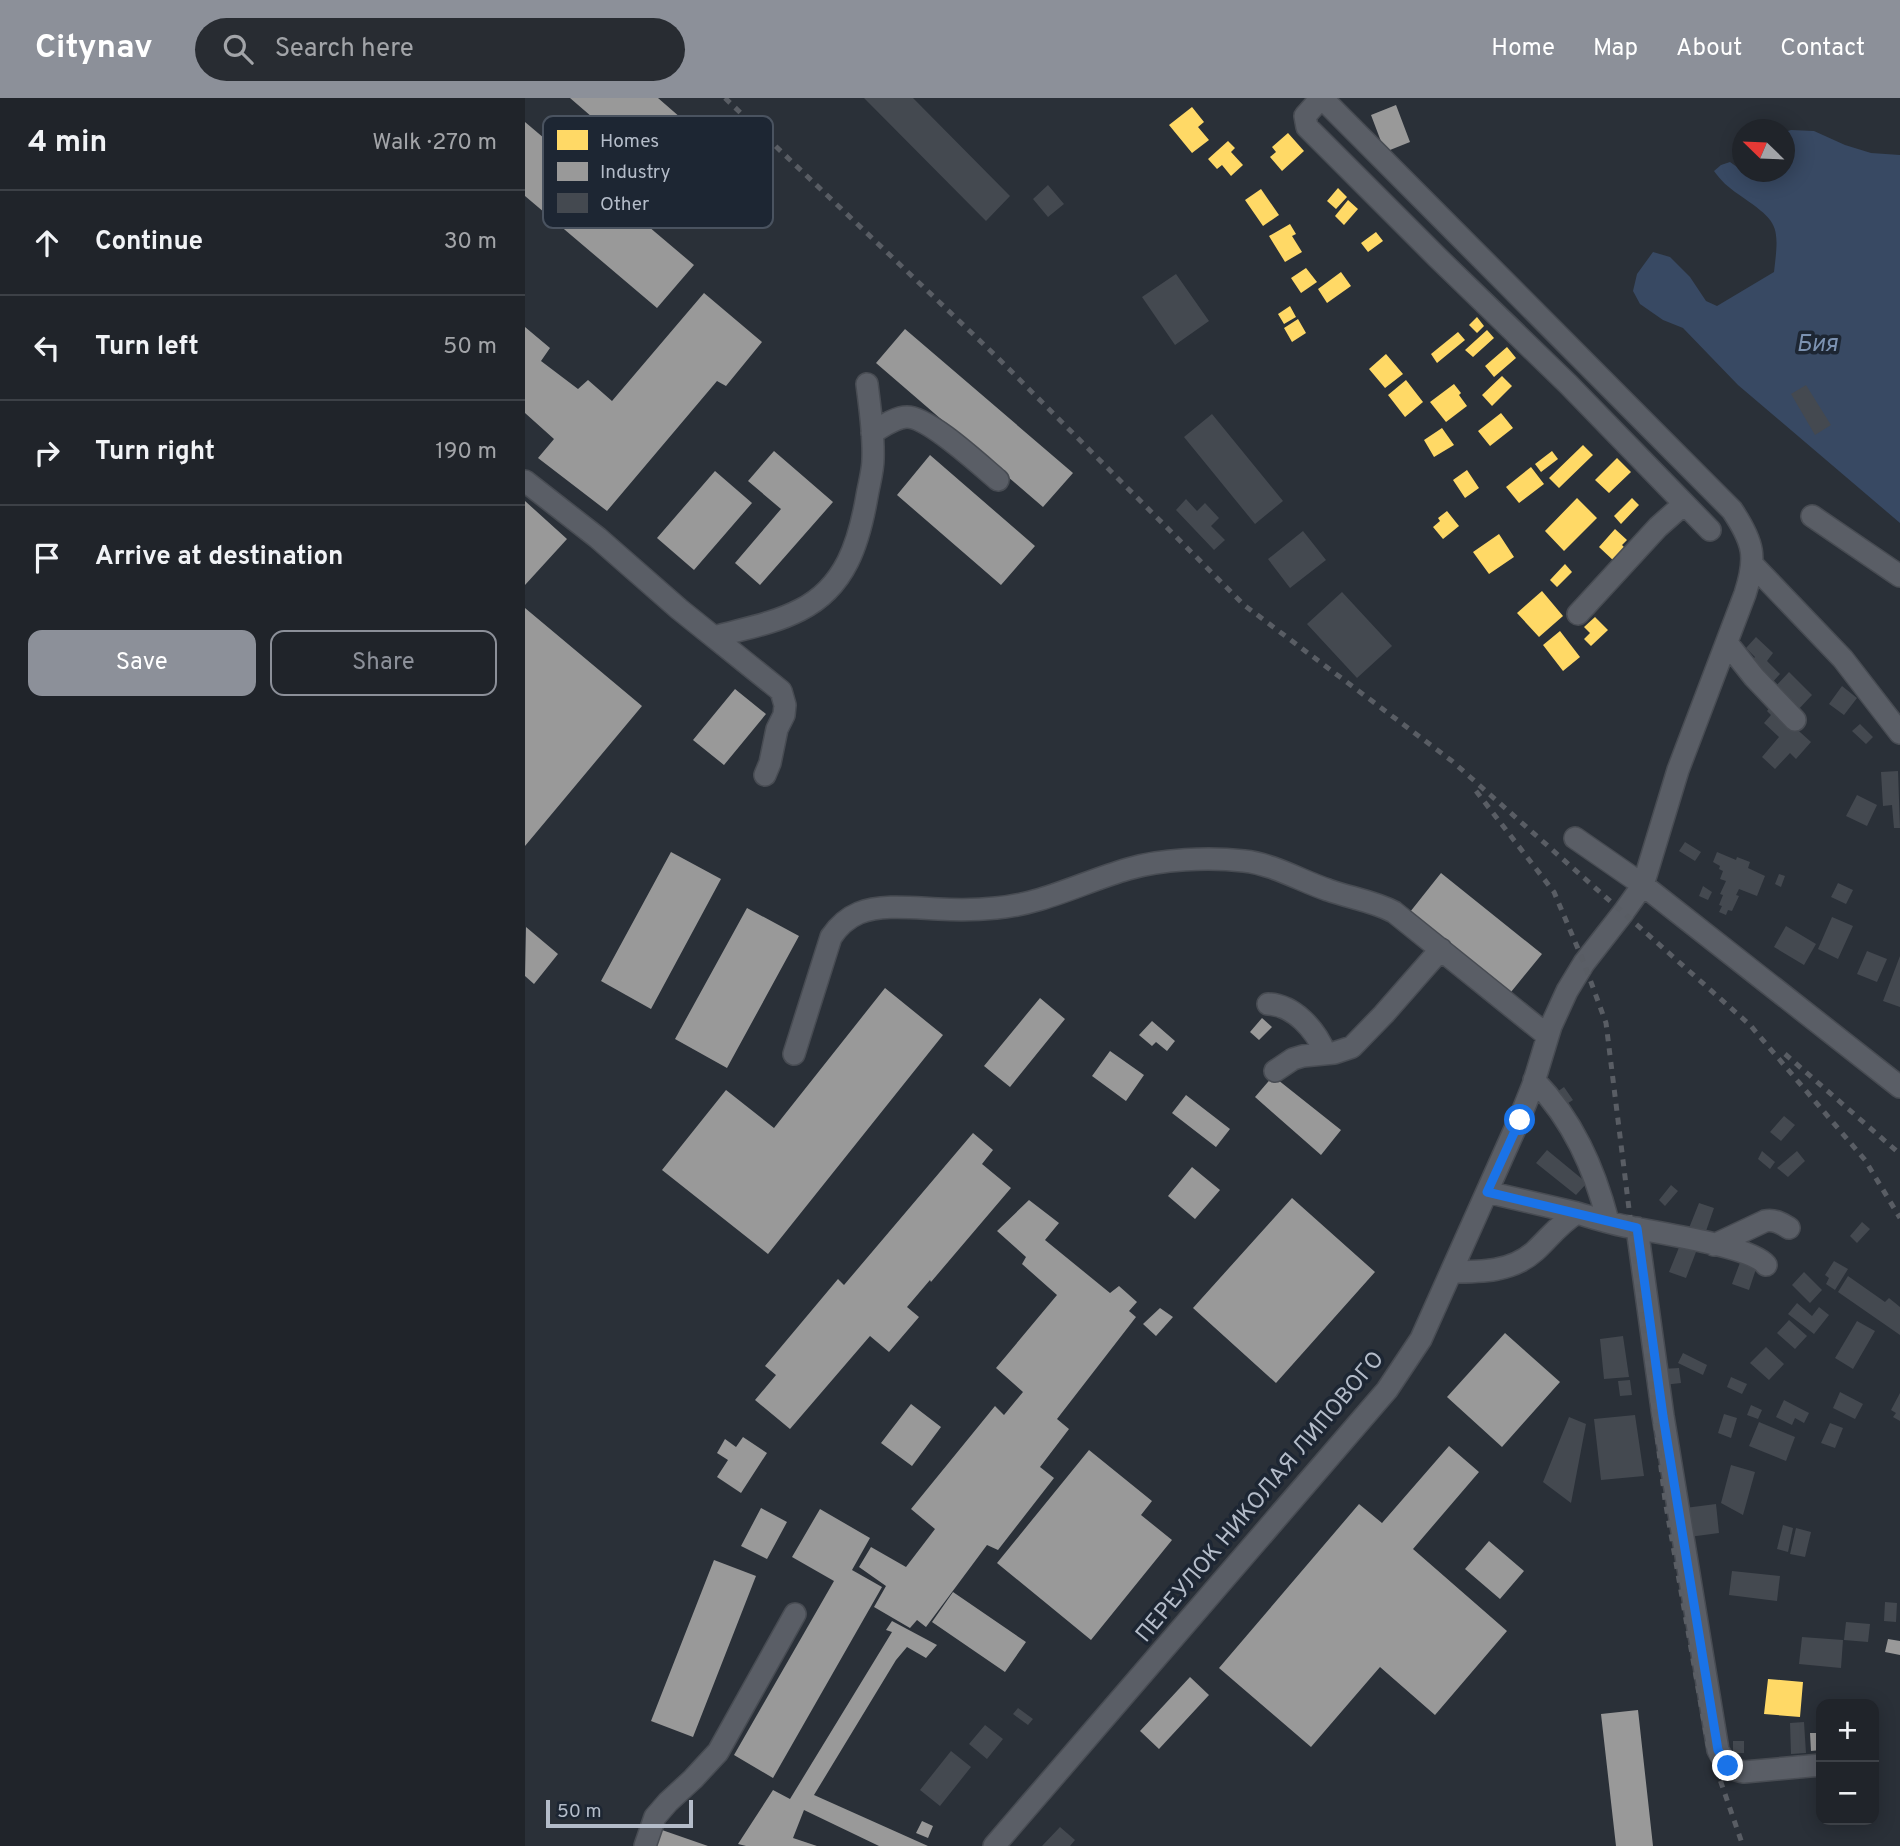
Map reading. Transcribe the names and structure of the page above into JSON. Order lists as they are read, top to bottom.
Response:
{
  "streets": {
    "street": ["ПЕРЕУЛОК НИКОЛАЯ ЛИПОВОГО"]
  },
  "water": ["Бия"],
  "legend": ["Homes", "Industry", "Other"],
  "scale_bar": "50 m",
  "north": "top left",
  "page": {
    "header": "Citynav",
    "search": "Search here",
    "nav": [
      "Home",
      "Map",
      "About",
      "Contact"
    ],
    "heading": ["4 min", "Walk · 270 m"],
    "list": [
      ["Continue", "30 m"],
      ["Turn left", "50 m"],
      ["Turn right", "190 m"],
      "Arrive at destination"
    ],
    "buttons": ["Save", "Share"],
    "map_buttons": ["+", "−"],
    "scale": "50 m"
  }
}
